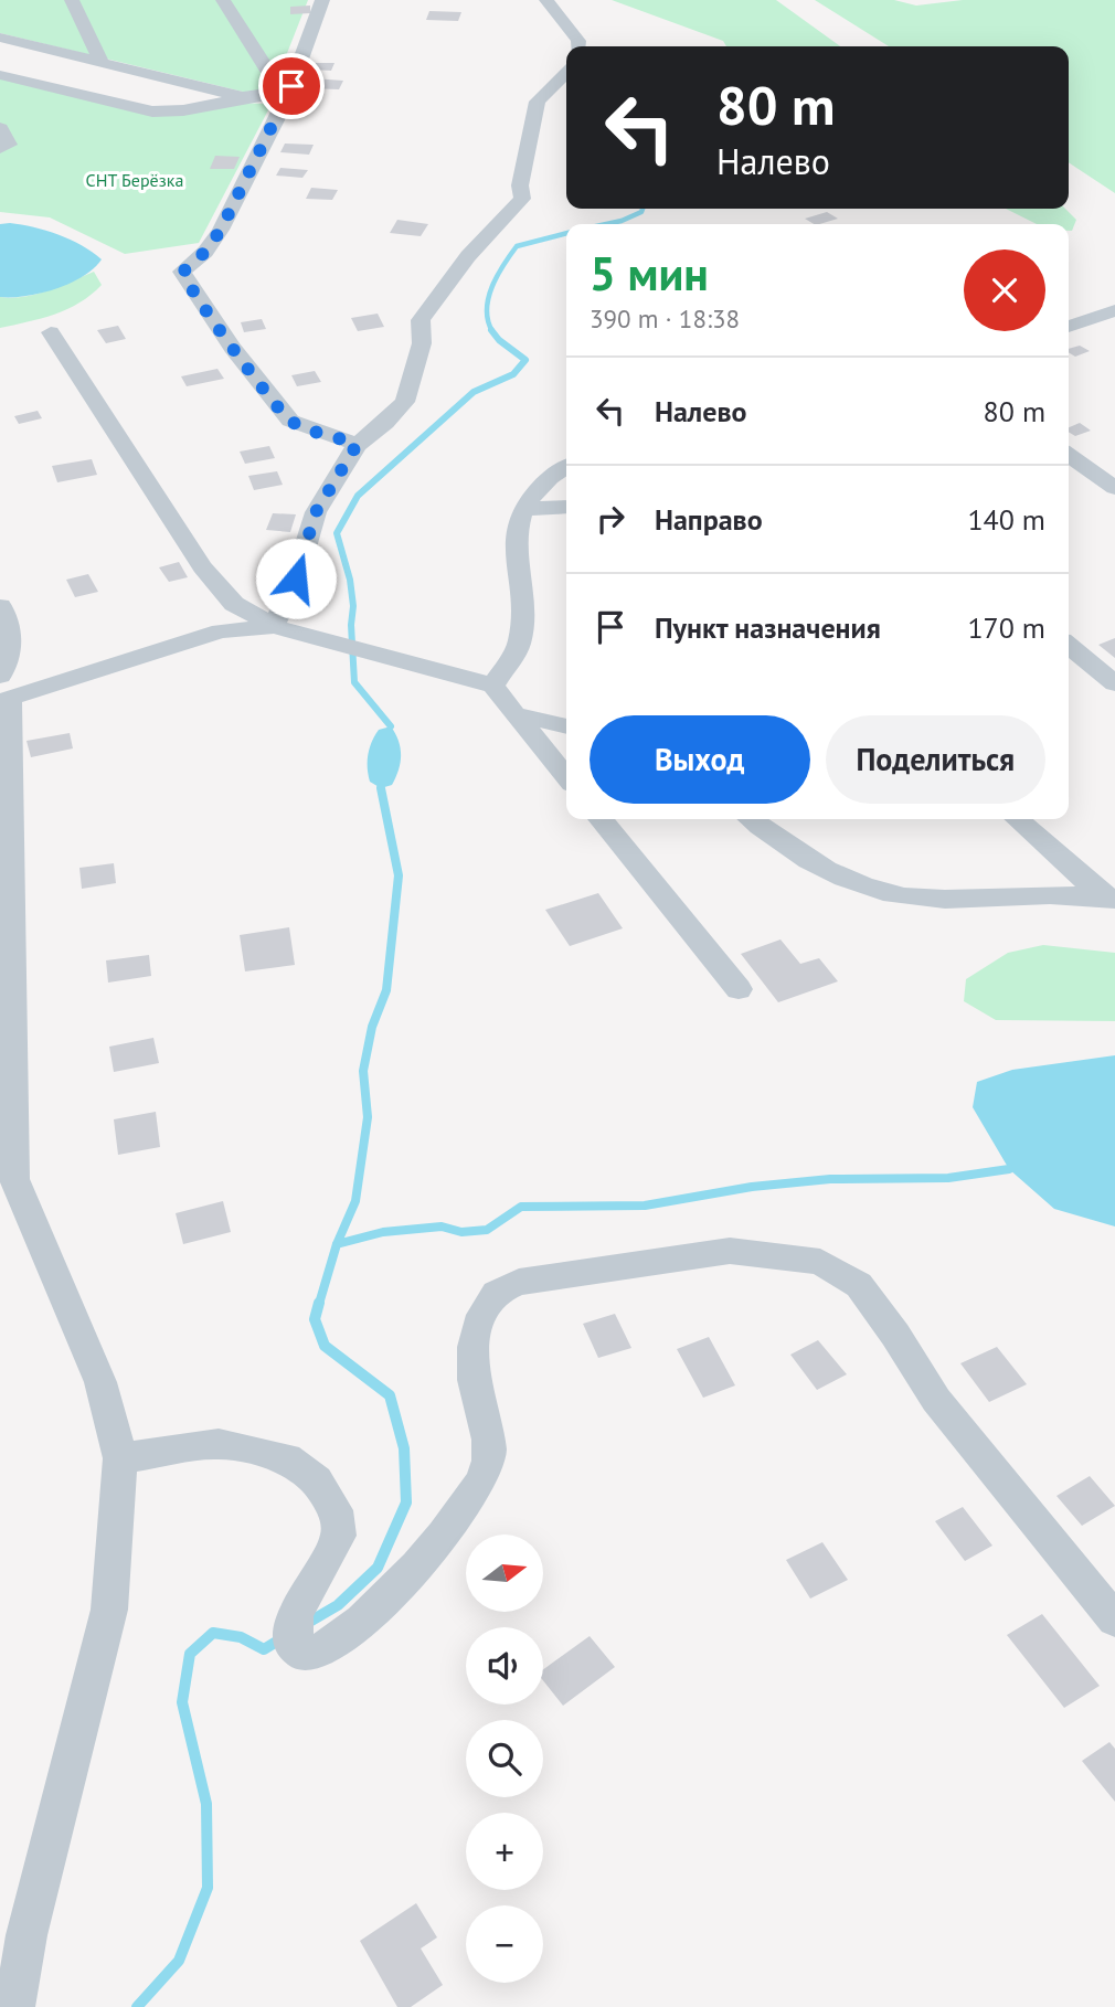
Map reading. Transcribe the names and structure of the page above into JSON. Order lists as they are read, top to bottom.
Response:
{
  "parks": ["СНТ Берёзка"],
  "north": "right",
  "page": {
    "turn": ["80 m", "Налево"],
    "heading": ["5 мин", "390 m · 18:38"],
    "list": [
      {
        "name": "Налево",
        "value": "80 m"
      },
      {
        "name": "Направо",
        "value": "140 m"
      },
      {
        "name": "Пункт назначения",
        "value": "170 m"
      }
    ],
    "buttons": ["Выход", "Поделиться"],
    "map_buttons": ["+", "−"]
  }
}
